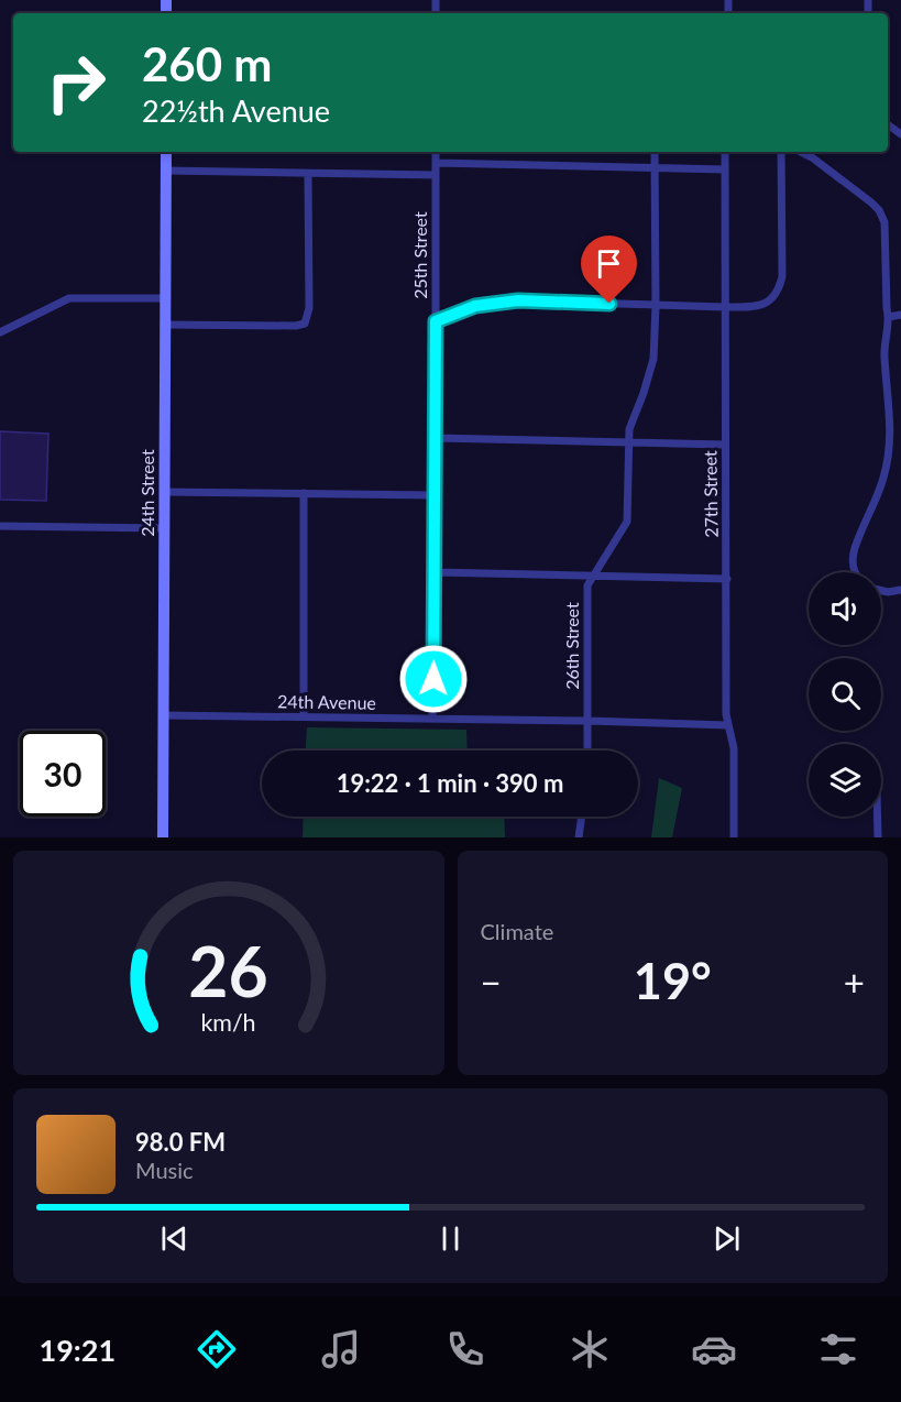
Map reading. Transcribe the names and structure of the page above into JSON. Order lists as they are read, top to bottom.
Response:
{
  "streets": {
    "street": [
      "25th Street",
      "24th Street",
      "27th Street",
      "26th Street",
      "24th Avenue"
    ]
  },
  "crossings": [
    ["25th Street", "24th Avenue"],
    ["24th Street", "24th Avenue"],
    ["27th Street", "24th Avenue"],
    ["26th Street", "24th Avenue"]
  ],
  "page": {
    "turn": ["260 m", "22½th Avenue"],
    "limit": "30",
    "trip": "19:22 · 1 min · 390 m",
    "tile": "Climate",
    "heat": ["−", "19°", "+"],
    "song": ["98.0 FM", "Music"],
    "tabs": "19:21",
    "gauge": ["26", "km/h"]
  }
}
